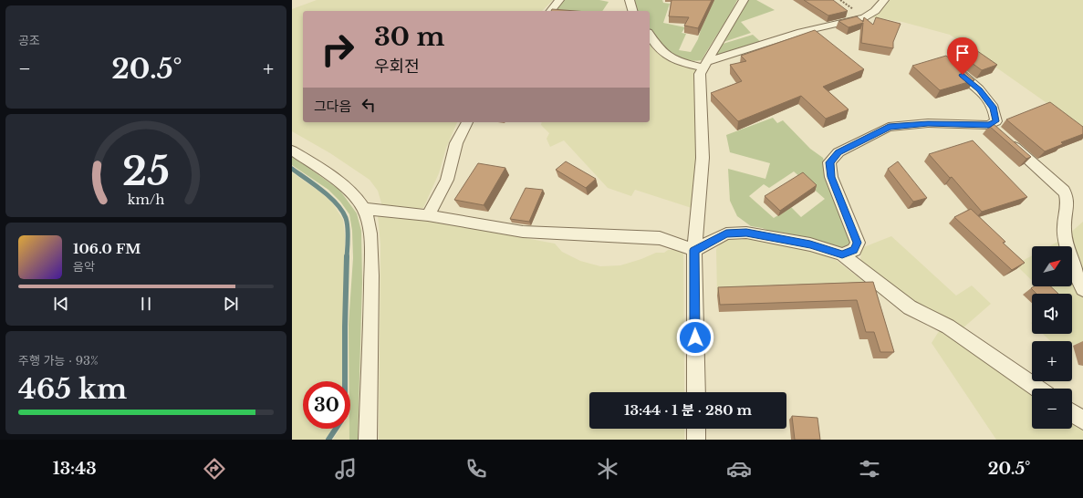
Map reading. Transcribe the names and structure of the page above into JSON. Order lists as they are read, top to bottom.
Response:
{
  "north": "top right",
  "page": {
    "tile": [
      "공조",
      ["주행 가능 · 93%", "465 km"]
    ],
    "turn": ["30 m", "우회전"],
    "heat": ["−", "20.5°", "+"],
    "then": "그다음",
    "song": ["106.0 FM", "음악"],
    "map_buttons": ["+", "−"],
    "limit": "30",
    "trip": "13:44 · 1 분 · 280 m",
    "tabs": ["13:43", "20.5°"],
    "gauge": ["25", "km/h"]
  }
}
